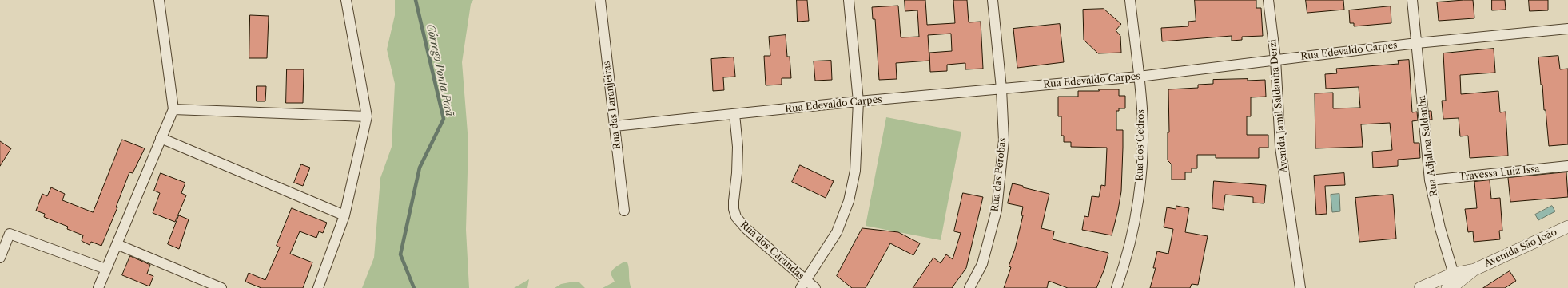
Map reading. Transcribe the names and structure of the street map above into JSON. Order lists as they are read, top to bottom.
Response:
{
  "streets": {
    "street": [
      "Rua Edevaldo Carpes",
      "Rua das Laranjeiras",
      "Avenida Jamil Saldanha Derzi",
      "Rua dos Cedros",
      "Rua Adjalma Saldanha",
      "Travessa Luiz Issa",
      "Rua das Perobas",
      "Avenida São João",
      "Rua dos Carandas"
    ]
  },
  "crossings": [
    ["Rua Edevaldo Carpes", "Rua das Laranjeiras"],
    ["Rua Edevaldo Carpes", "Avenida Jamil Saldanha Derzi"],
    ["Rua Edevaldo Carpes", "Rua dos Cedros"],
    ["Rua Edevaldo Carpes", "Rua Adjalma Saldanha"],
    ["Rua Edevaldo Carpes", "Rua das Perobas"],
    ["Rua Edevaldo Carpes", "Rua dos Carandas"],
    ["Rua Adjalma Saldanha", "Travessa Luiz Issa"],
    ["Rua Adjalma Saldanha", "Avenida São João"]
  ],
  "water": ["Córrego Ponta Porã"]
}
